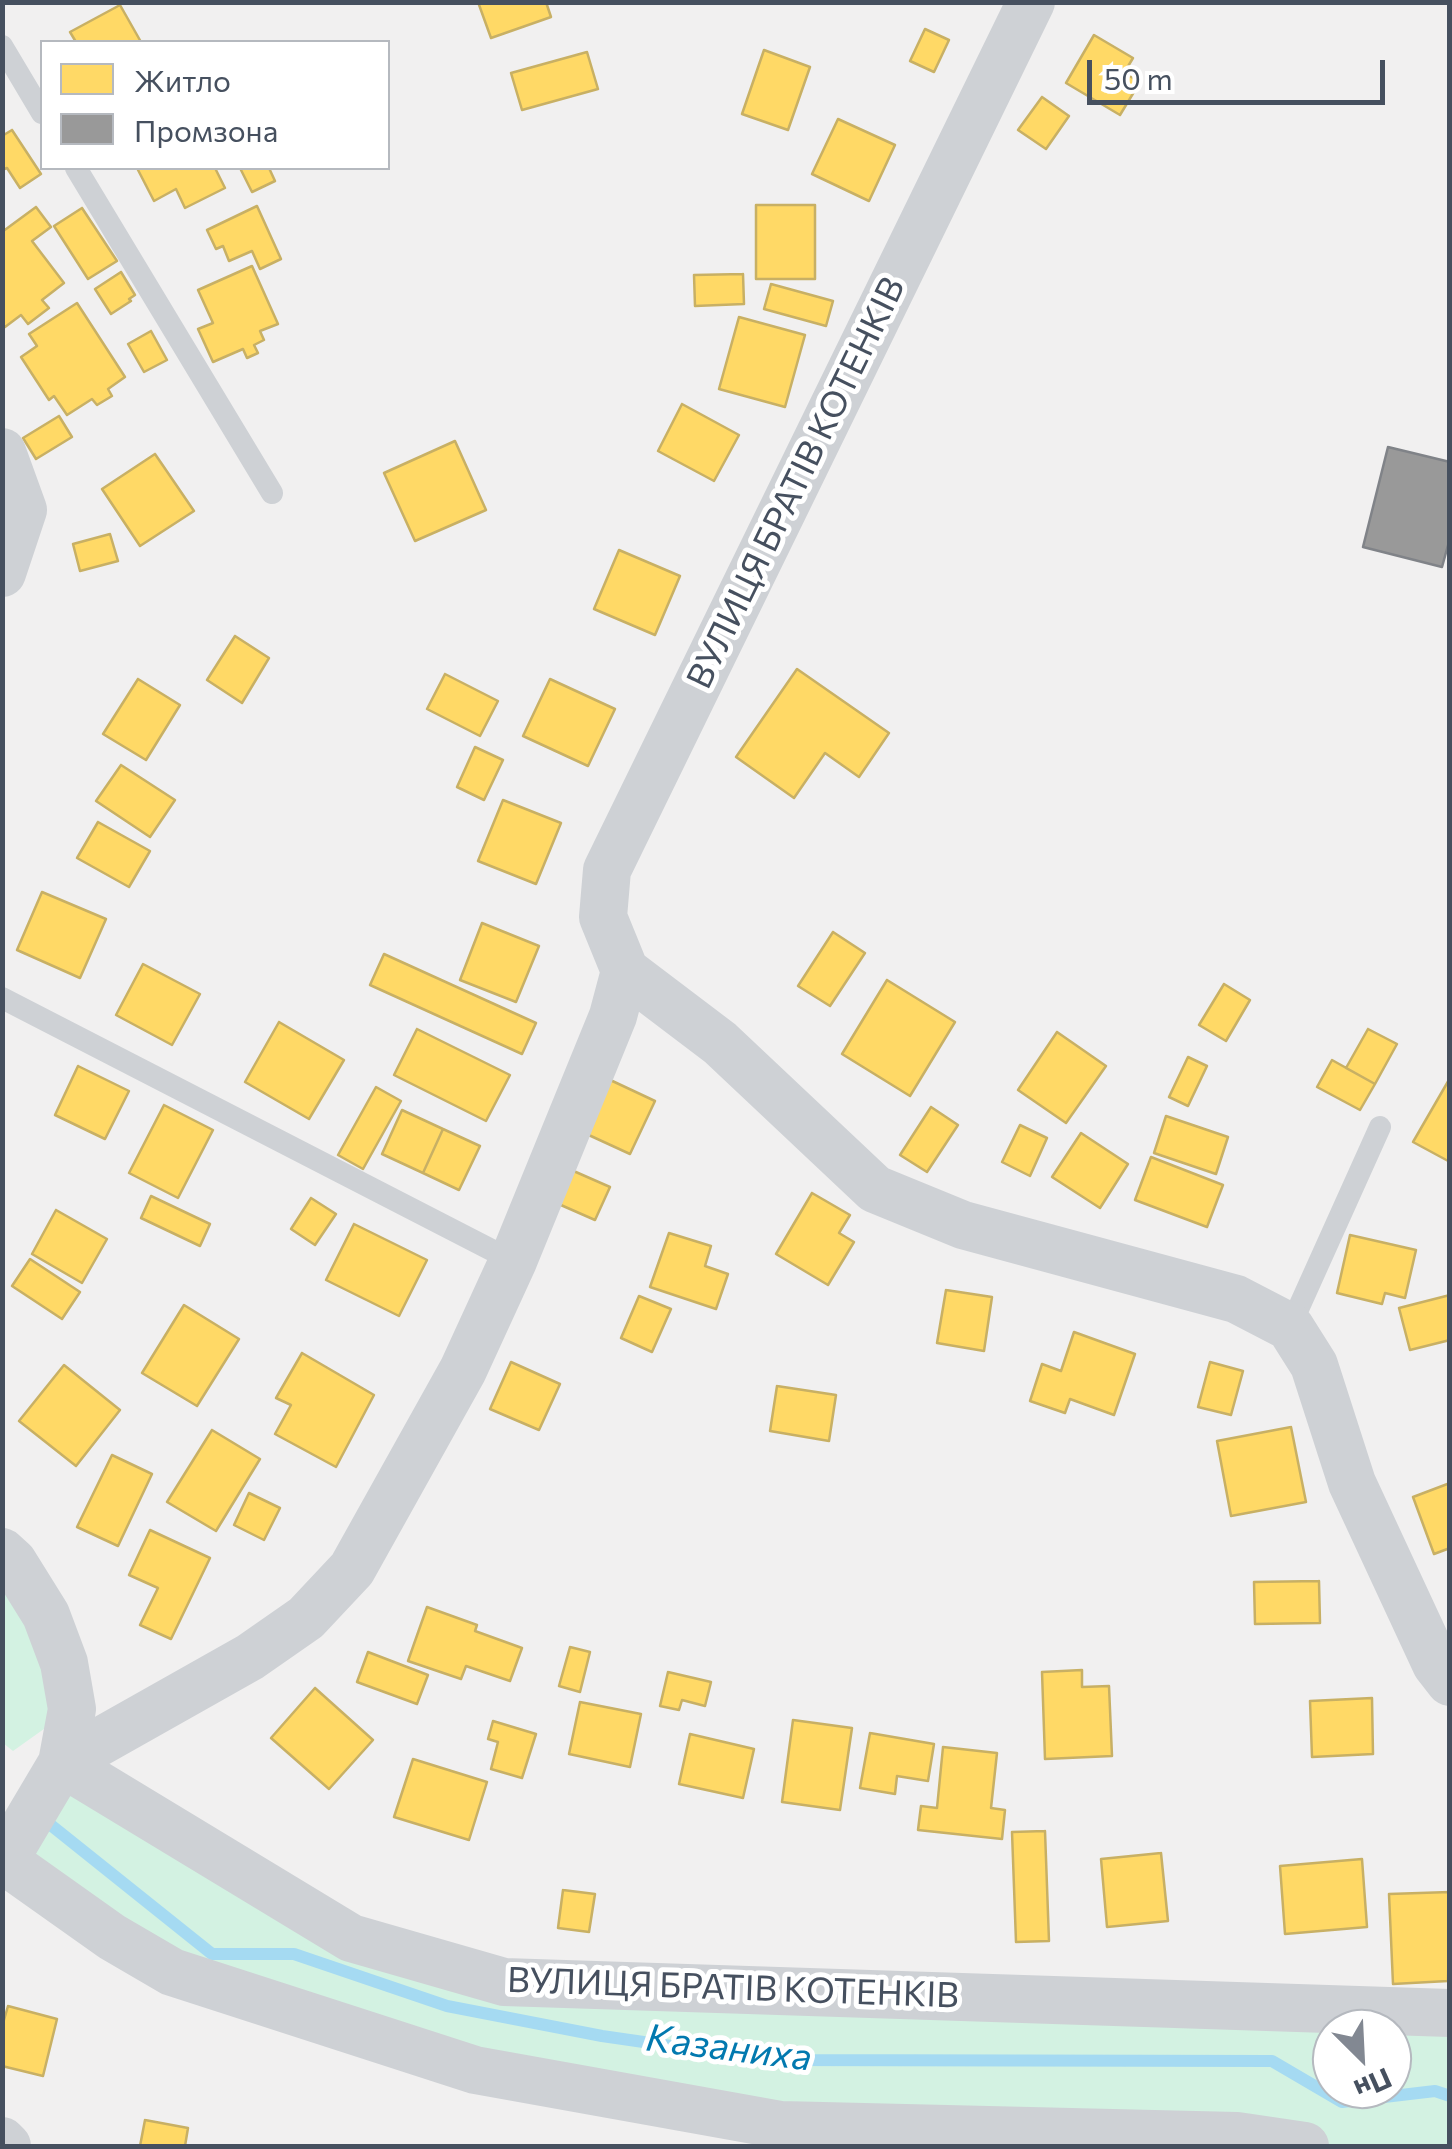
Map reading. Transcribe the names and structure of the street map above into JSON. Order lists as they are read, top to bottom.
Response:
{
  "streets": {
    "street": ["ВУЛИЦЯ БРАТІВ КОТЕНКІВ"]
  },
  "water": ["Казаниха"],
  "legend": ["Житло", "Промзона"],
  "scale_bar": "50 m",
  "north": "bottom right"
}
